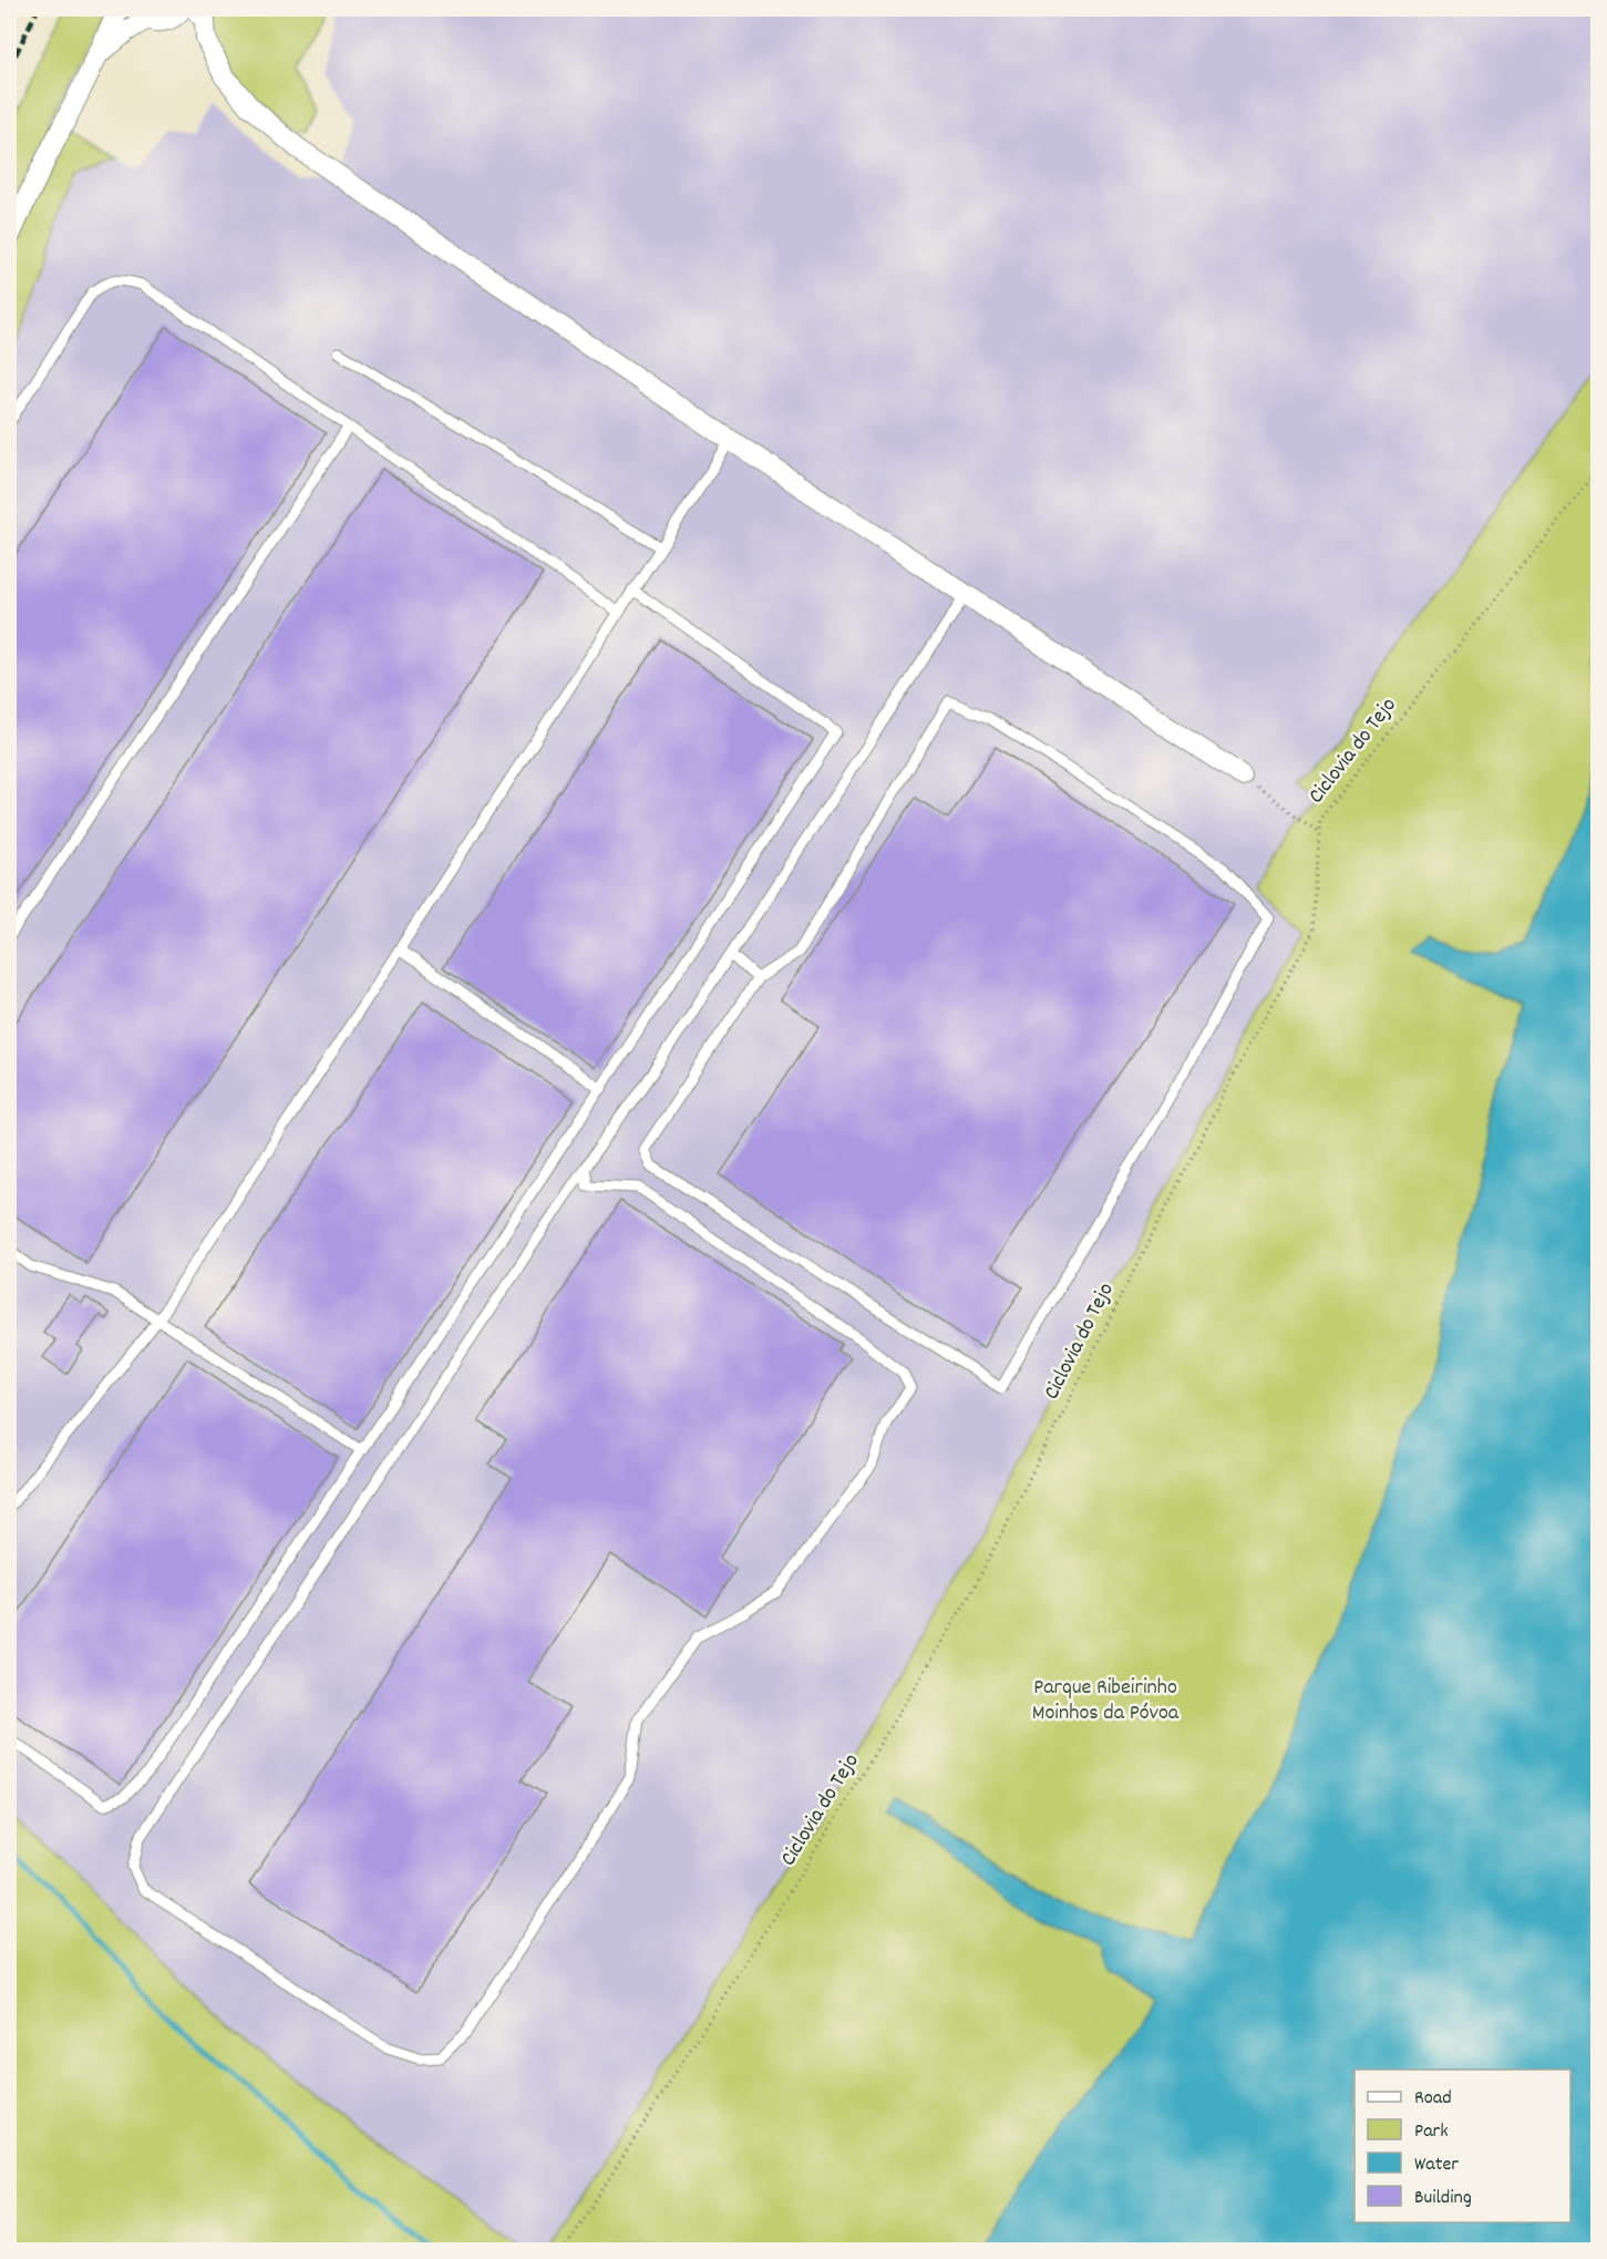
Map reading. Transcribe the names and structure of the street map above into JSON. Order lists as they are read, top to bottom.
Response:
{
  "streets": {
    "path": ["Ciclovia do Tejo"]
  },
  "parks": ["Parque Ribeirinho Moinhos da Póvoa"],
  "legend": [
    "Road",
    "Park",
    "Water",
    "Building"
  ]
}
